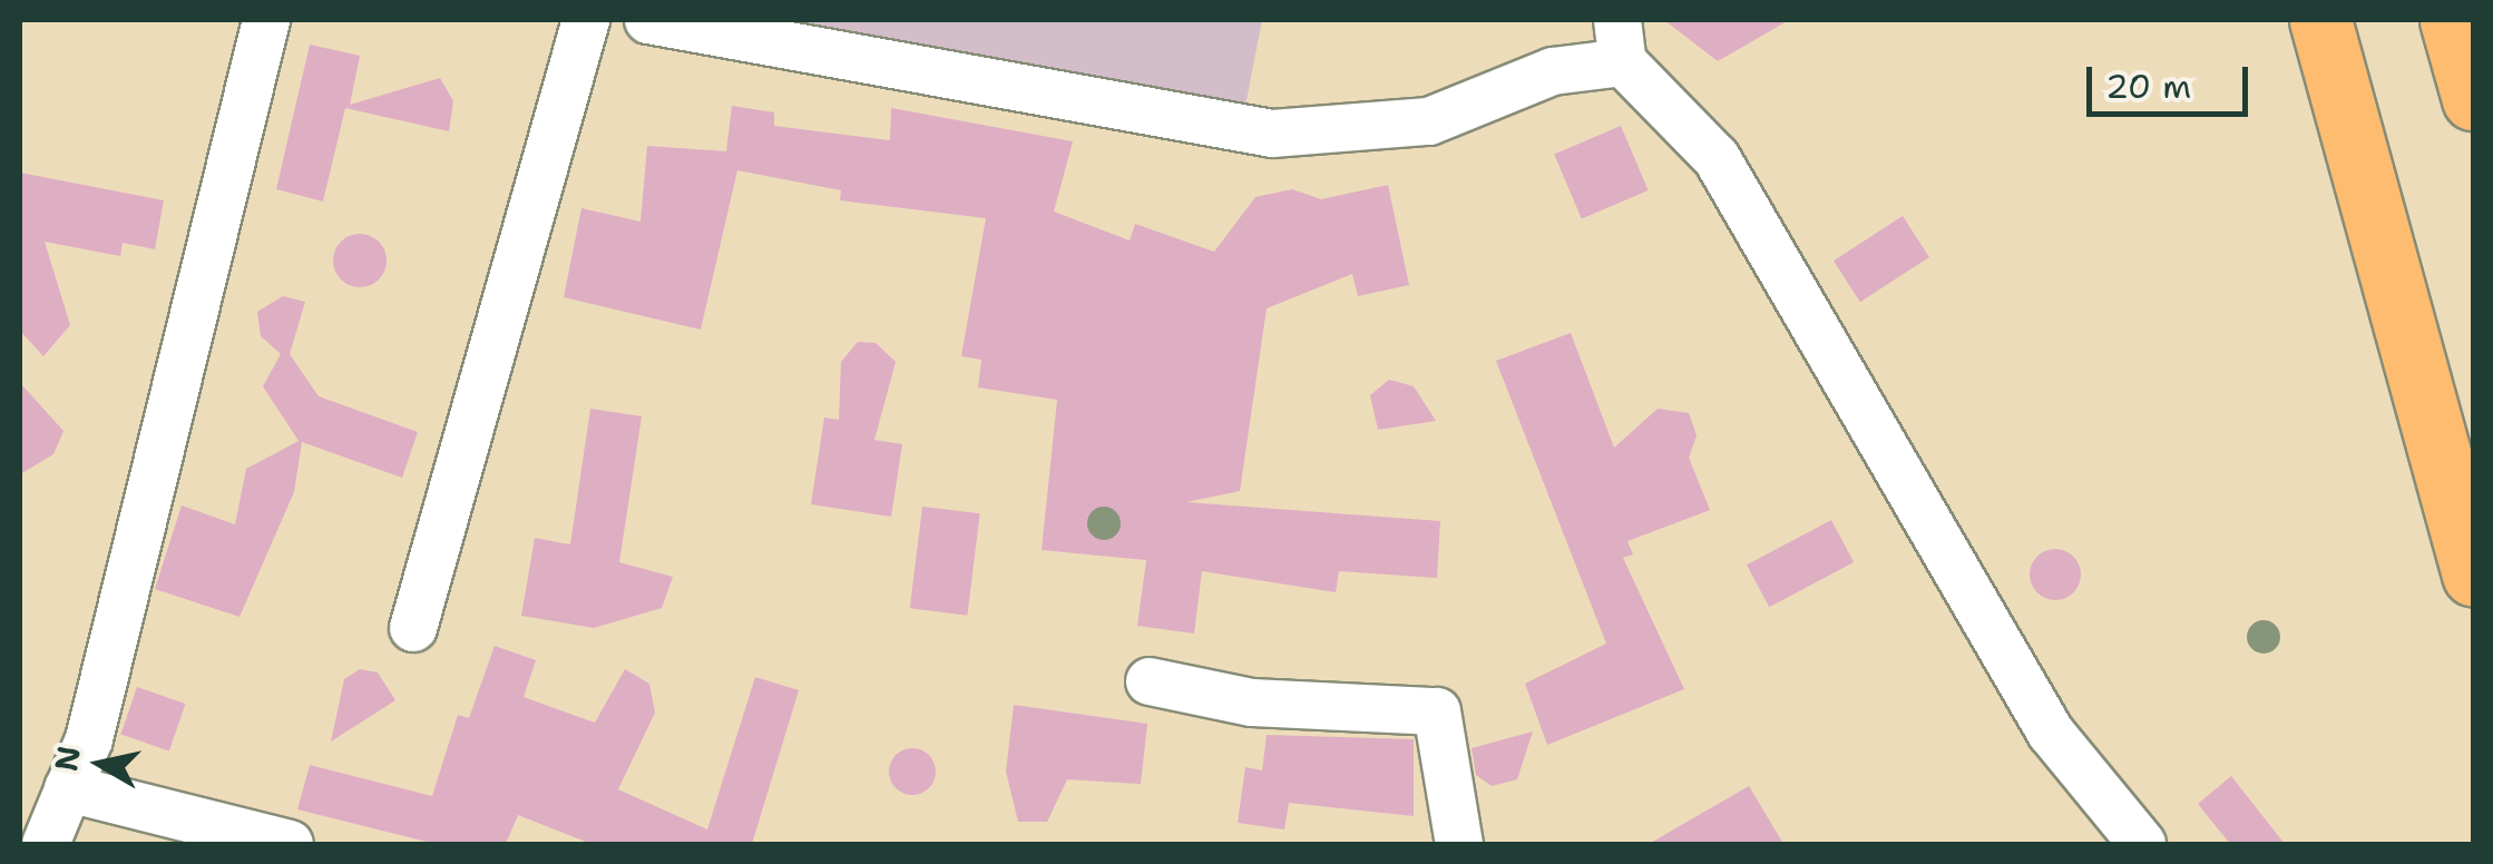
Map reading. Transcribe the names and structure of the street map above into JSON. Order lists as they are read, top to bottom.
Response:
{
  "scale_bar": "20 m",
  "north": "left"
}
